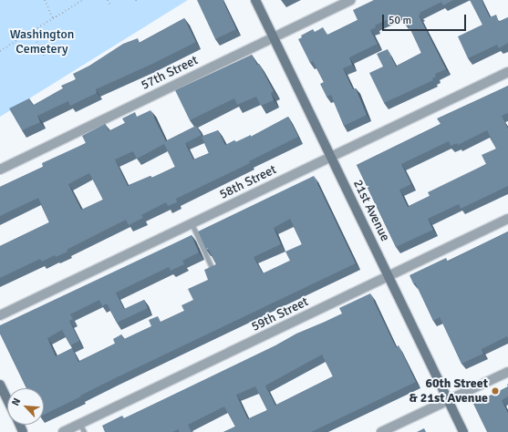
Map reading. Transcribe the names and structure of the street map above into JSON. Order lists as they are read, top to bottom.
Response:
{
  "streets": {
    "street": [
      "57th Street",
      "58th Street",
      "21st Avenue",
      "59th Street"
    ]
  },
  "crossings": [
    ["57th Street", "21st Avenue"],
    ["58th Street", "21st Avenue"],
    ["21st Avenue", "59th Street"]
  ],
  "parks": ["Washington Cemetery"],
  "places": ["60th Street & 21st Avenue"],
  "scale_bar": "50 m",
  "north": "top left"
}
